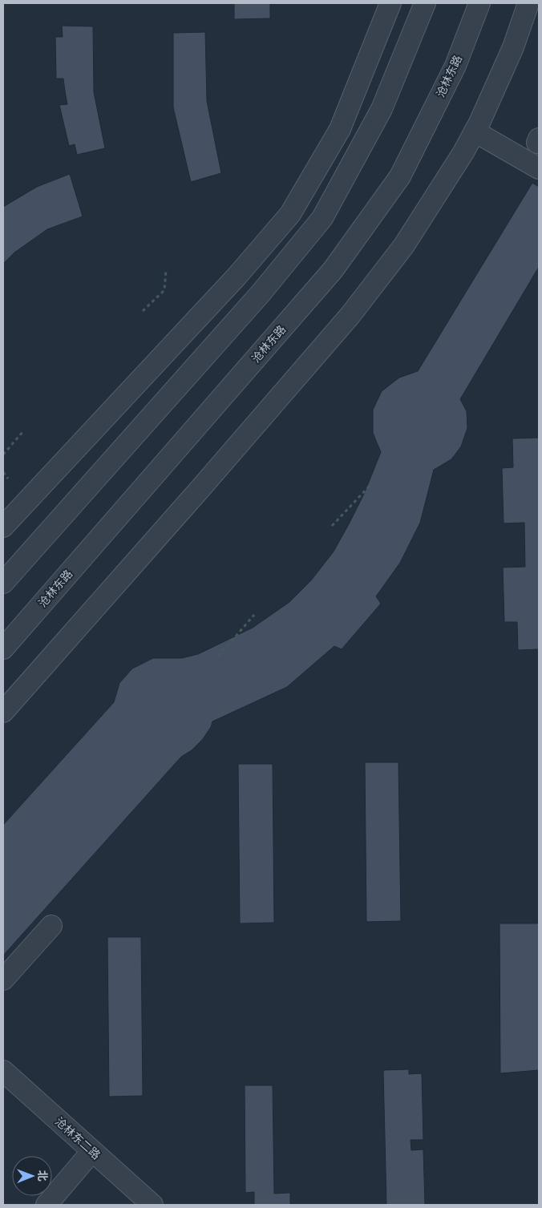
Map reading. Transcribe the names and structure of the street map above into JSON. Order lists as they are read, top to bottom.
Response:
{
  "streets": {
    "street": ["沧林东路", "沧林东二路"]
  },
  "north": "right"
}
